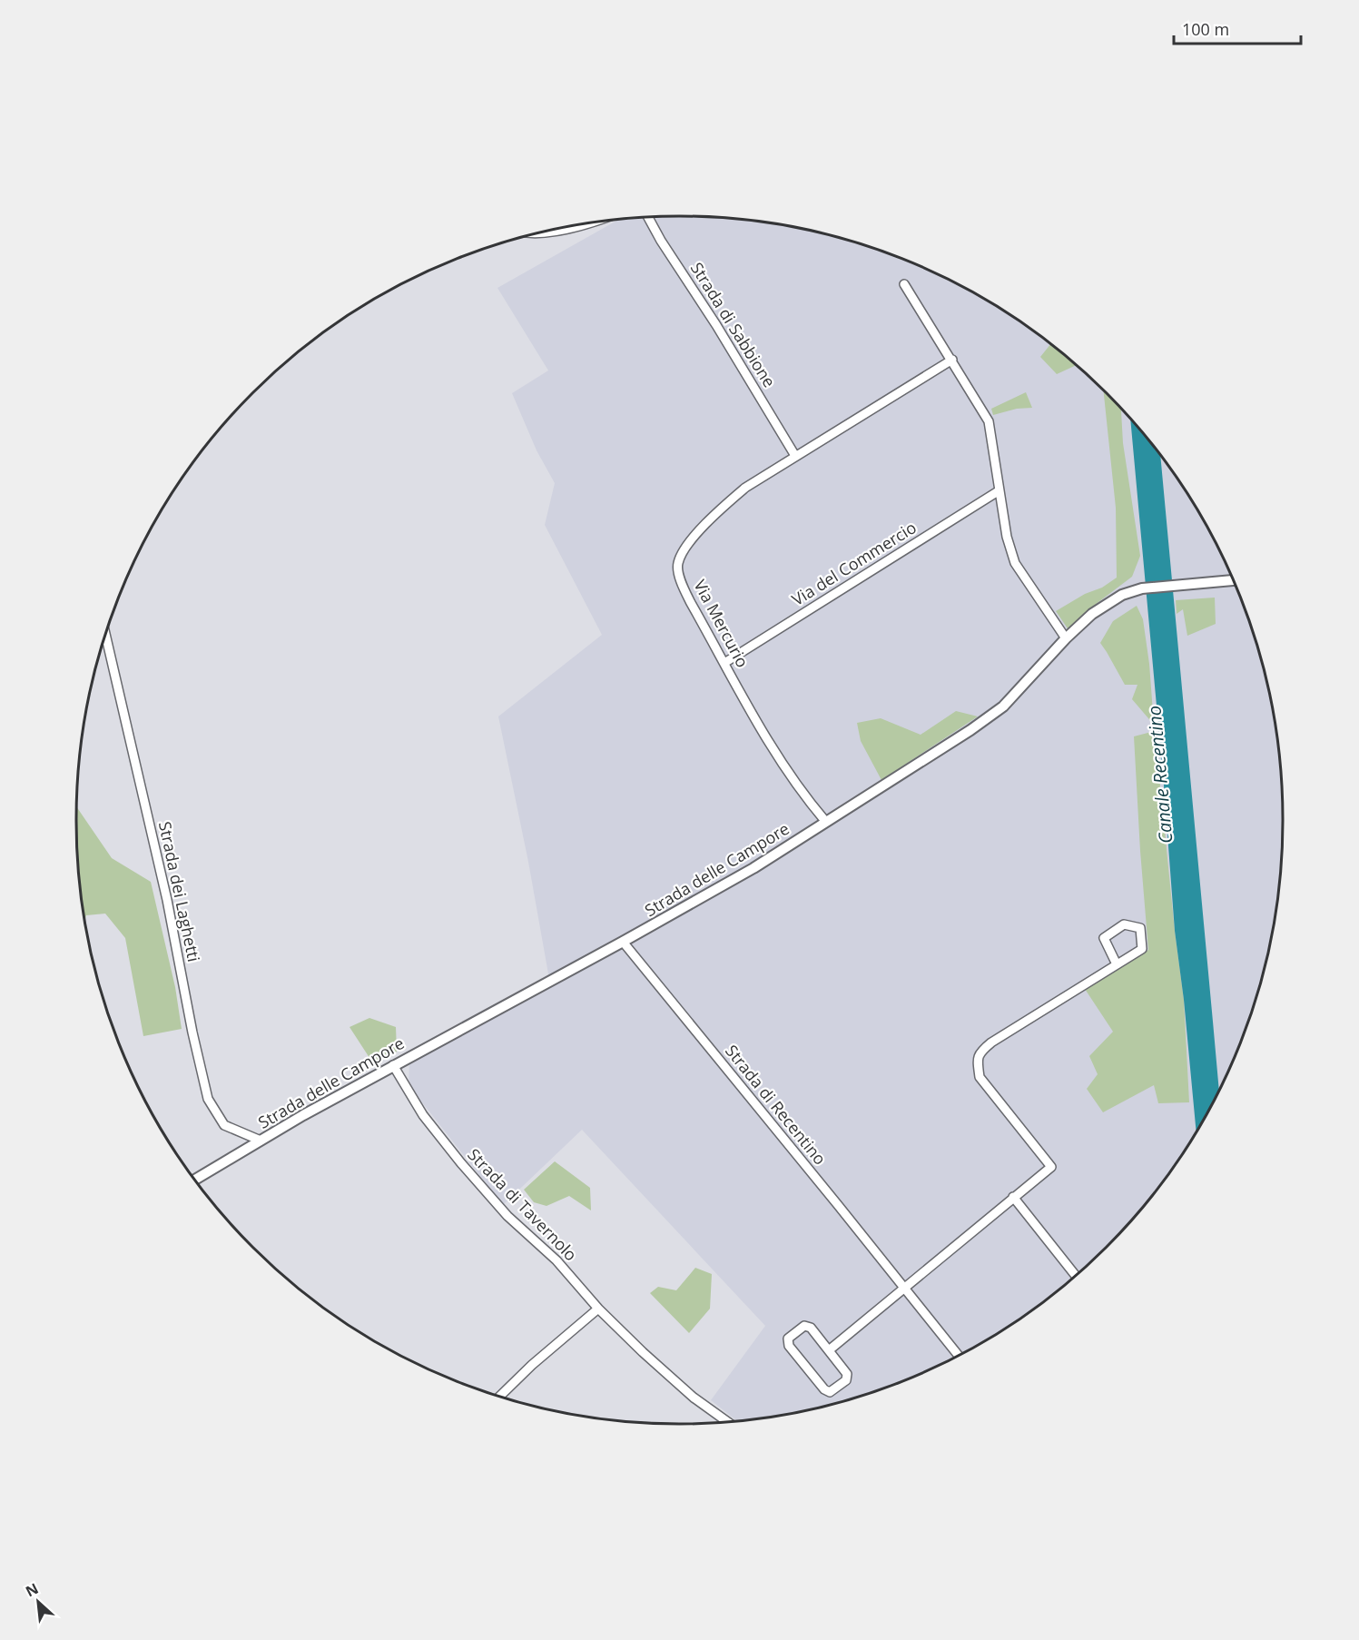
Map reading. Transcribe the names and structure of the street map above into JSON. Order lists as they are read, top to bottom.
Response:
{
  "streets": {
    "street": [
      "Strada di Sabbione",
      "Via del Commercio",
      "Via Mercurio",
      "Strada delle Campore",
      "Strada dei Laghetti",
      "Strada di Recentino",
      "Strada di Tavernolo"
    ]
  },
  "crossings": [
    ["Strada di Sabbione", "Via Mercurio"],
    ["Via del Commercio", "Via Mercurio"],
    ["Via Mercurio", "Strada delle Campore"],
    ["Strada delle Campore", "Strada dei Laghetti"],
    ["Strada delle Campore", "Strada di Recentino"],
    ["Strada delle Campore", "Strada di Tavernolo"]
  ],
  "water": ["Canale Recentino"],
  "scale_bar": "100 m",
  "north": "top left"
}
